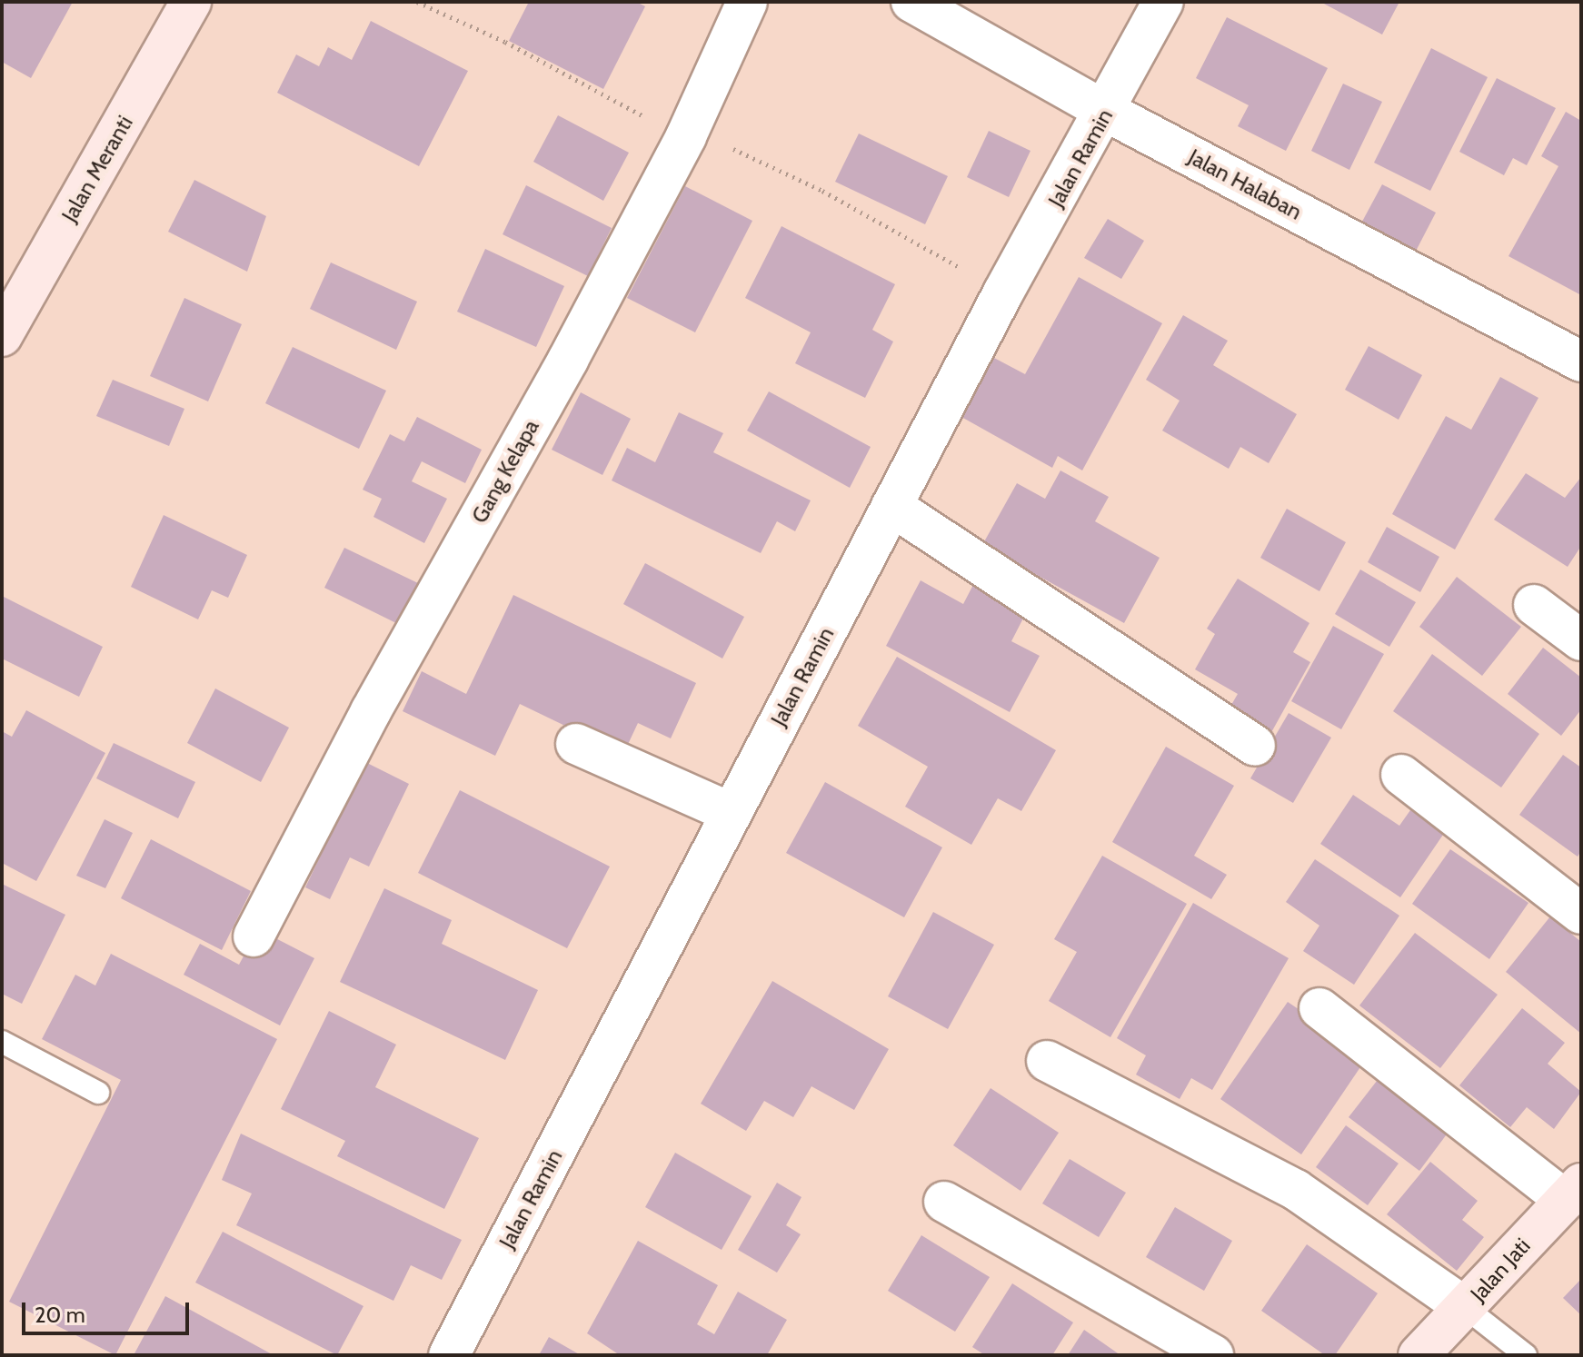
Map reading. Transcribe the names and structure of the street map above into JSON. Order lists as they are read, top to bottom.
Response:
{
  "streets": {
    "street": [
      "Jalan Ramin",
      "Jalan Meranti",
      "Jalan Halaban",
      "Gang Kelapa",
      "Jalan Jati"
    ]
  },
  "crossings": [
    ["Jalan Ramin", "Jalan Halaban"]
  ],
  "scale_bar": "20 m"
}
